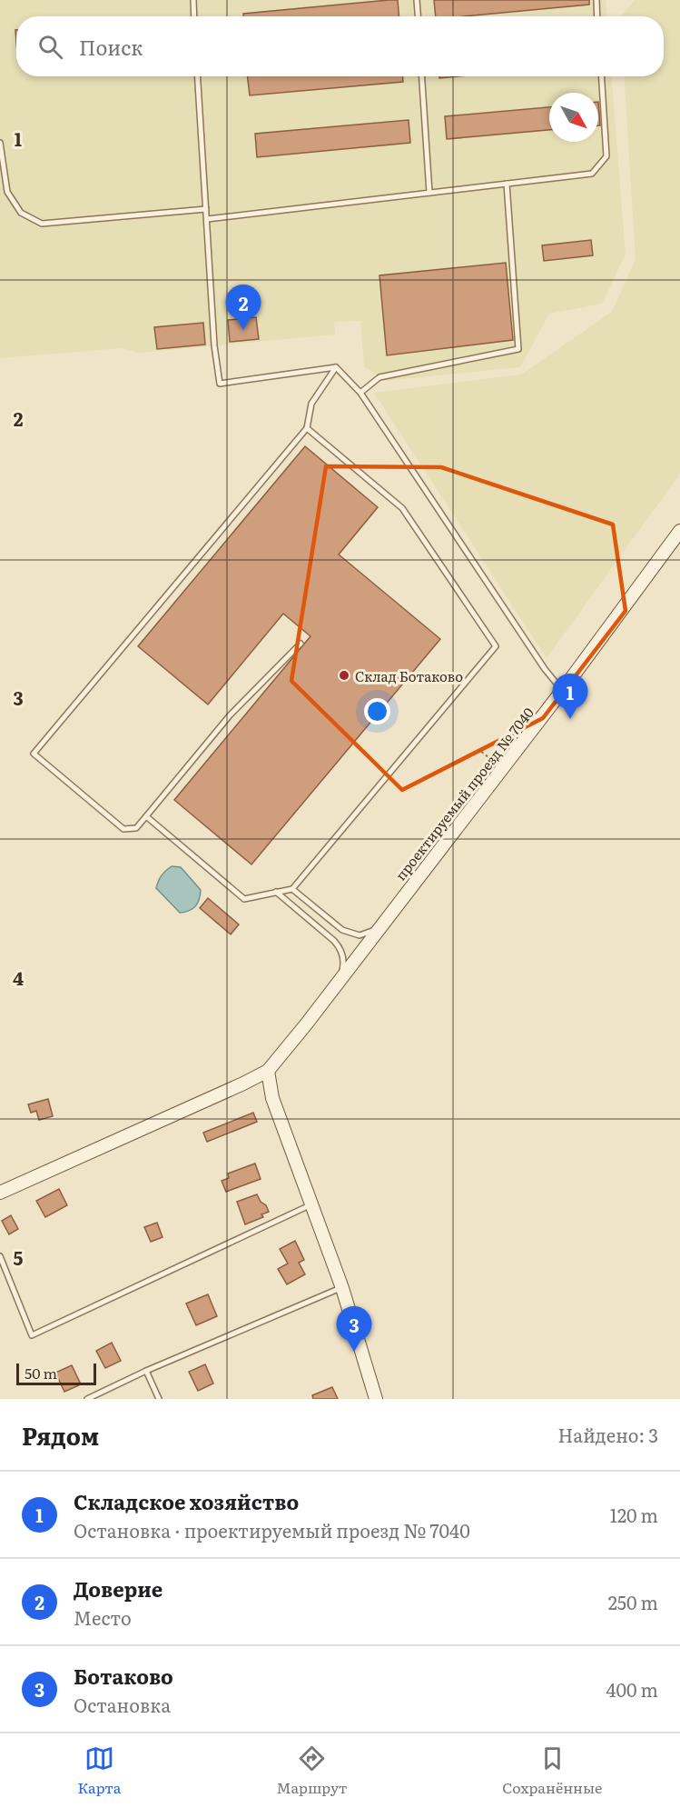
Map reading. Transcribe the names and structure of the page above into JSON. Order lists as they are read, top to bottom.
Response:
{
  "streets": {
    "main road": ["проектируемый проезд № 7040"]
  },
  "places": ["Склад Ботаково"],
  "scale_bar": "50 m",
  "north": "bottom right",
  "page": {
    "search": "Поиск",
    "pins": ["2", "1", "3"],
    "scale": "50 m",
    "heading": ["Рядом", "Найдено: 3"],
    "list": [
      {
        "mark": "1",
        "name": "Складское хозяйство",
        "note": "Остановка · проектируемый проезд № 7040",
        "value": "120 m"
      },
      {
        "mark": "2",
        "name": "Доверие",
        "note": "Место",
        "value": "250 m"
      },
      {
        "mark": "3",
        "name": "Ботаково",
        "note": "Остановка",
        "value": "400 m"
      }
    ],
    "nav": ["Карта", "Маршрут", "Сохранённые"]
  },
  "grid": {
    "rows": [
      "1",
      "2",
      "3",
      "4",
      "5"
    ]
  }
}
